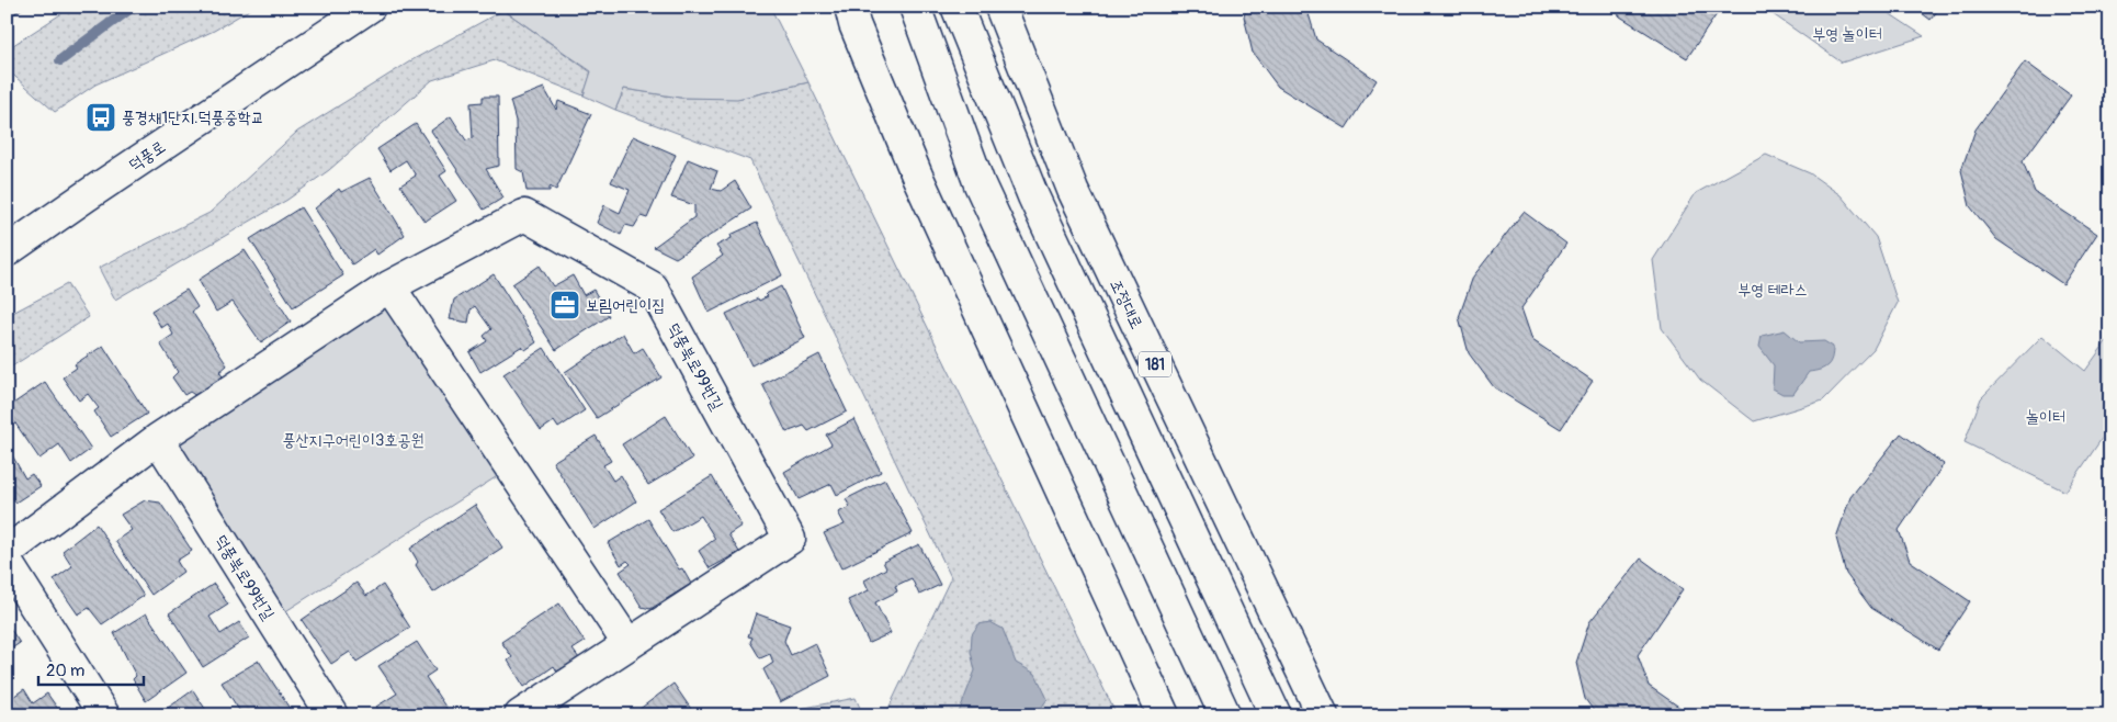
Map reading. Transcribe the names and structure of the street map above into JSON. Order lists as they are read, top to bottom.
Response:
{
  "streets": {
    "main road": [
      "덕풍로",
      "조정대로",
      "181",
      "덕풍북로99번길"
    ]
  },
  "parks": [
    "부영 놀이터",
    "부영 테라스",
    "놀이터",
    "풍산지구어린이3호공원"
  ],
  "places": {
    "bus stop": ["풍경채1단지.덕풍중학교"],
    "office": ["보림어린이집"]
  },
  "scale_bar": "20 m"
}
